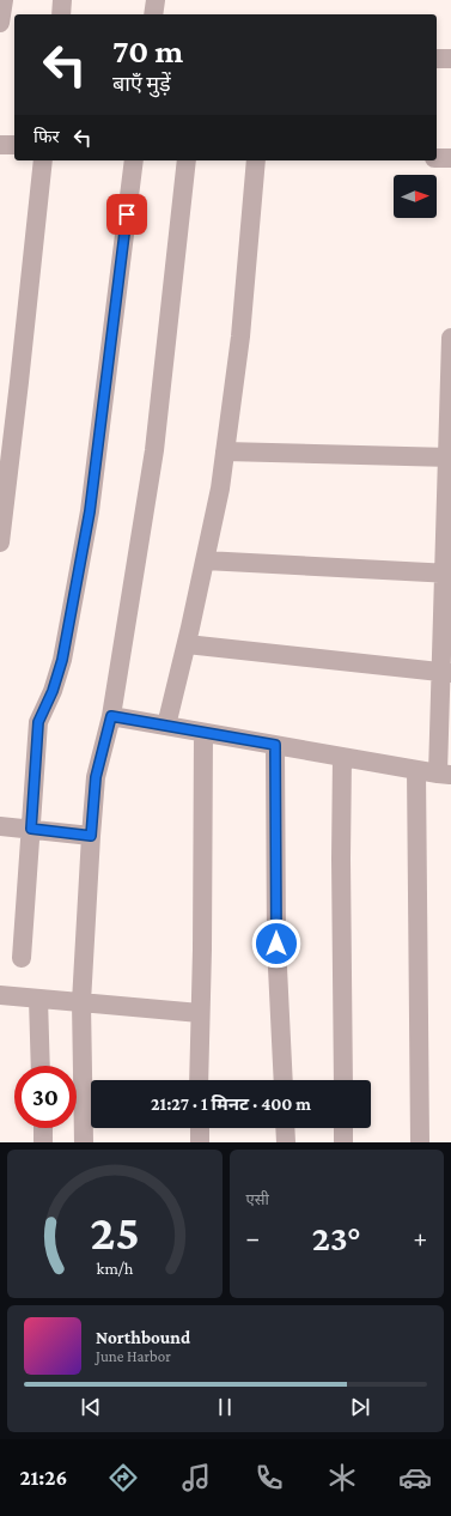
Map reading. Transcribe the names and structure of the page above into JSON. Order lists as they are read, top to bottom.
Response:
{
  "north": "right",
  "page": {
    "turn": ["70 m", "बाएँ मुड़ें"],
    "then": "फिर",
    "limit": "30",
    "trip": "21:27 · 1 मिनट · 400 m",
    "tile": "एसी",
    "heat": ["−", "23°", "+"],
    "song": ["Northbound", "June Harbor"],
    "tabs": "21:26",
    "gauge": ["25", "km/h"]
  }
}
